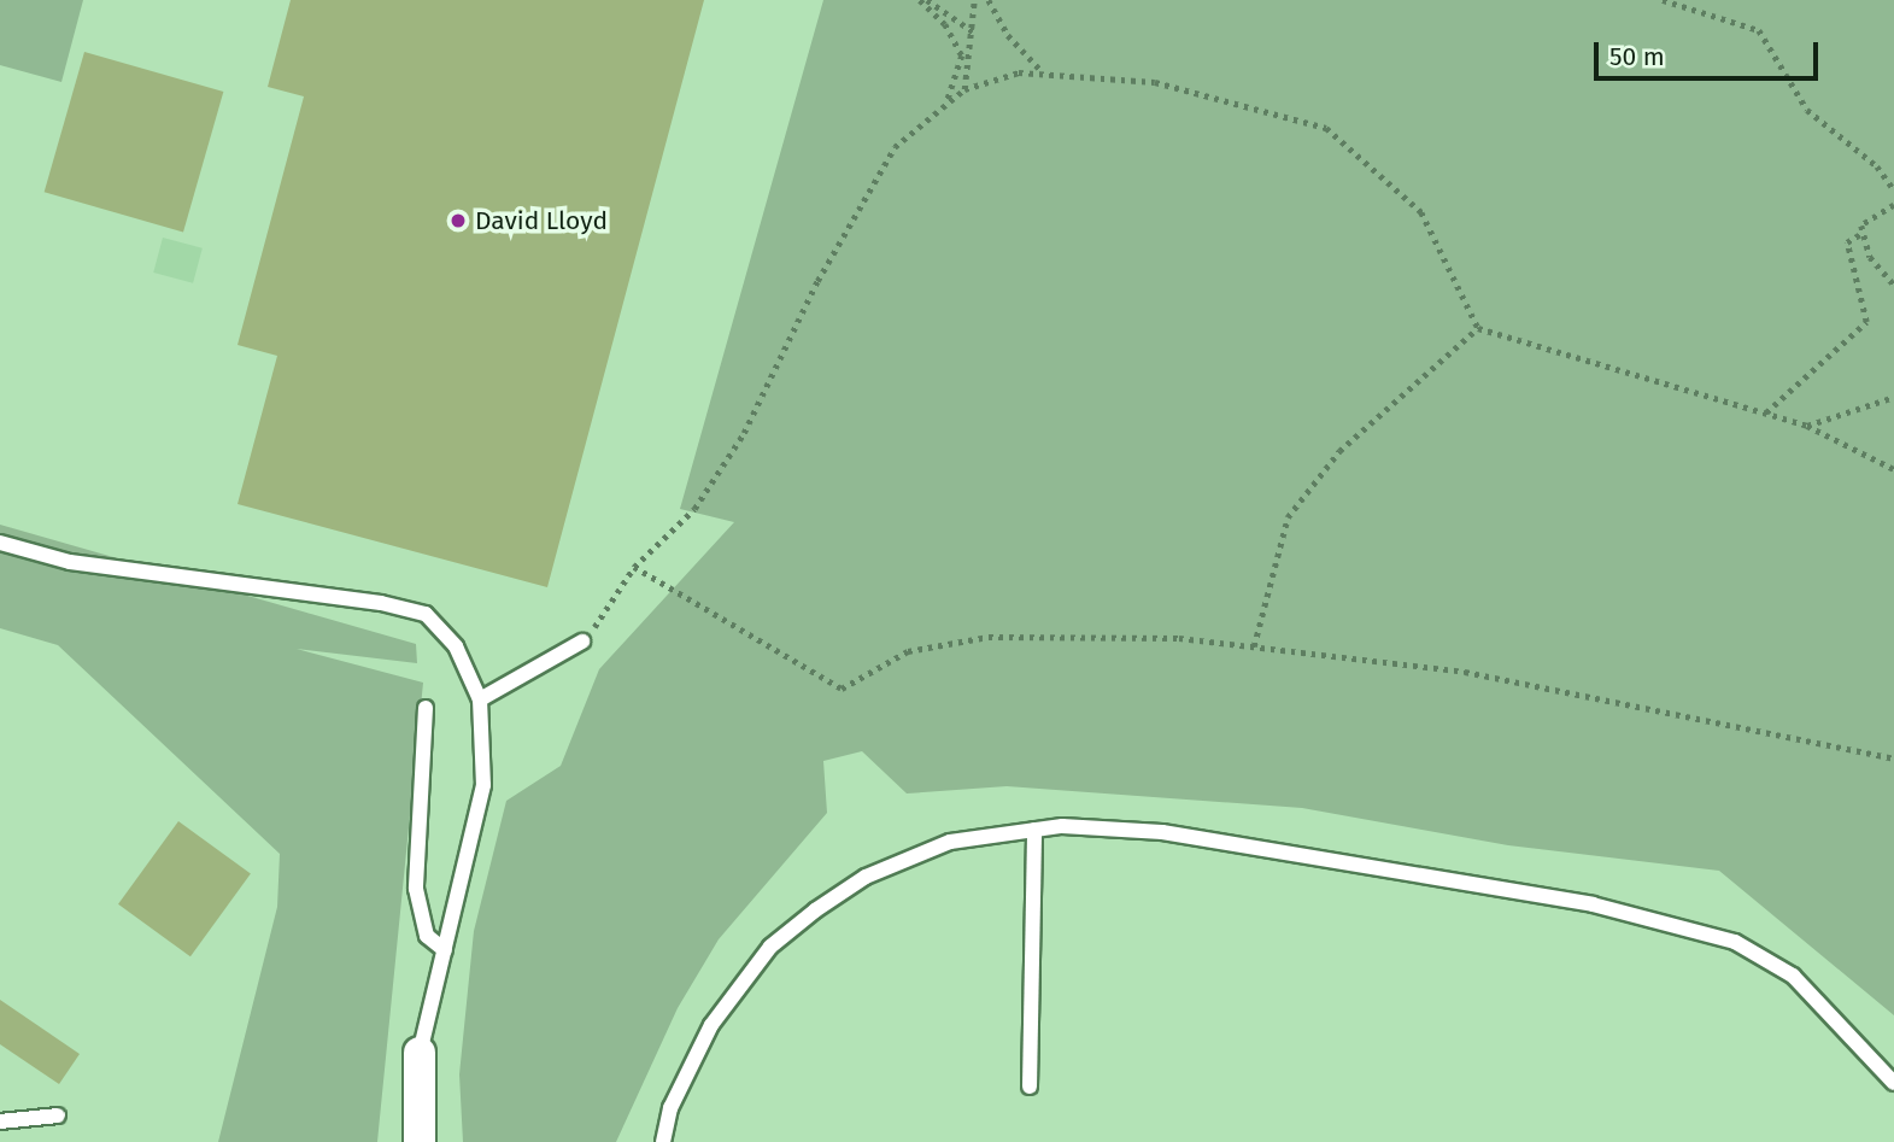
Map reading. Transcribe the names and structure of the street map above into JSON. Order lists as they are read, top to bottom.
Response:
{
  "places": ["David Lloyd"],
  "scale_bar": "50 m"
}
